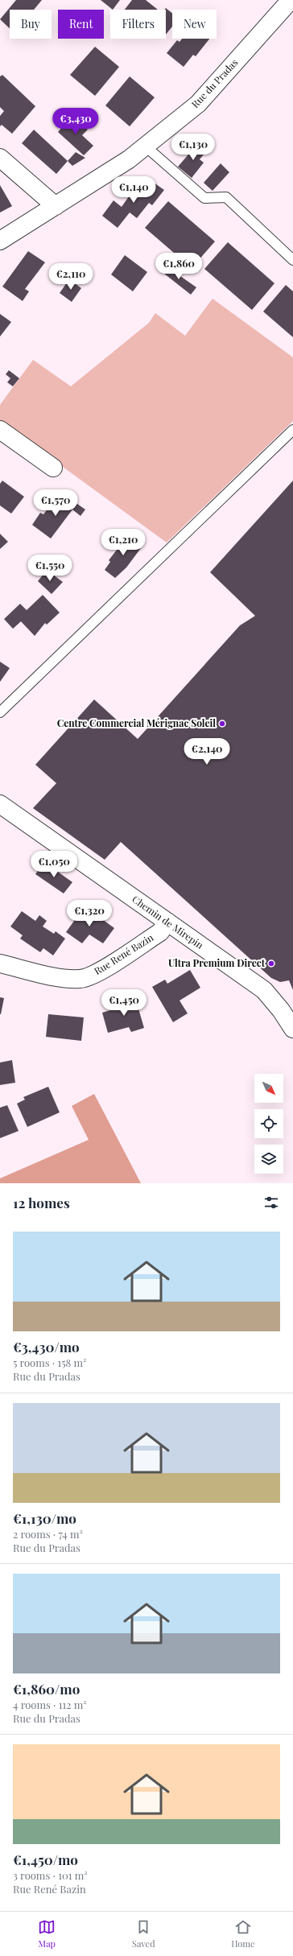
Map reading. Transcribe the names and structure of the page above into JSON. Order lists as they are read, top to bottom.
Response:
{
  "streets": {
    "street": ["Rue du Pradas", "Chemin de Mirepin", "Rue René Bazin"]
  },
  "crossings": [
    ["Chemin de Mirepin", "Rue René Bazin"]
  ],
  "places": ["Centre Commercial Mérignac Soleil", "Ultra Premium Direct"],
  "north": "bottom right",
  "page": {
    "chip": [
      "Buy",
      "Rent",
      "Filters",
      "New"
    ],
    "price": [
      "€3,430",
      "€1,130",
      "€1,140",
      "€1,860",
      "€2,110",
      "€1,570",
      "€1,210",
      "€1,550",
      "€2,140",
      "€1,050",
      "€1,320",
      "€1,450"
    ],
    "heading": "12 homes",
    "list": [
      {
        "name": "€3,430/mo",
        "note": "5 rooms · 158 m² · Rue du Pradas"
      },
      {
        "name": "€1,130/mo",
        "note": "2 rooms · 74 m² · Rue du Pradas"
      },
      {
        "name": "€1,860/mo",
        "note": "4 rooms · 112 m² · Rue du Pradas"
      },
      {
        "name": "€1,450/mo",
        "note": "3 rooms · 101 m² · Rue René Bazin"
      }
    ],
    "tabs": ["Map", "Saved", "Home"]
  }
}
